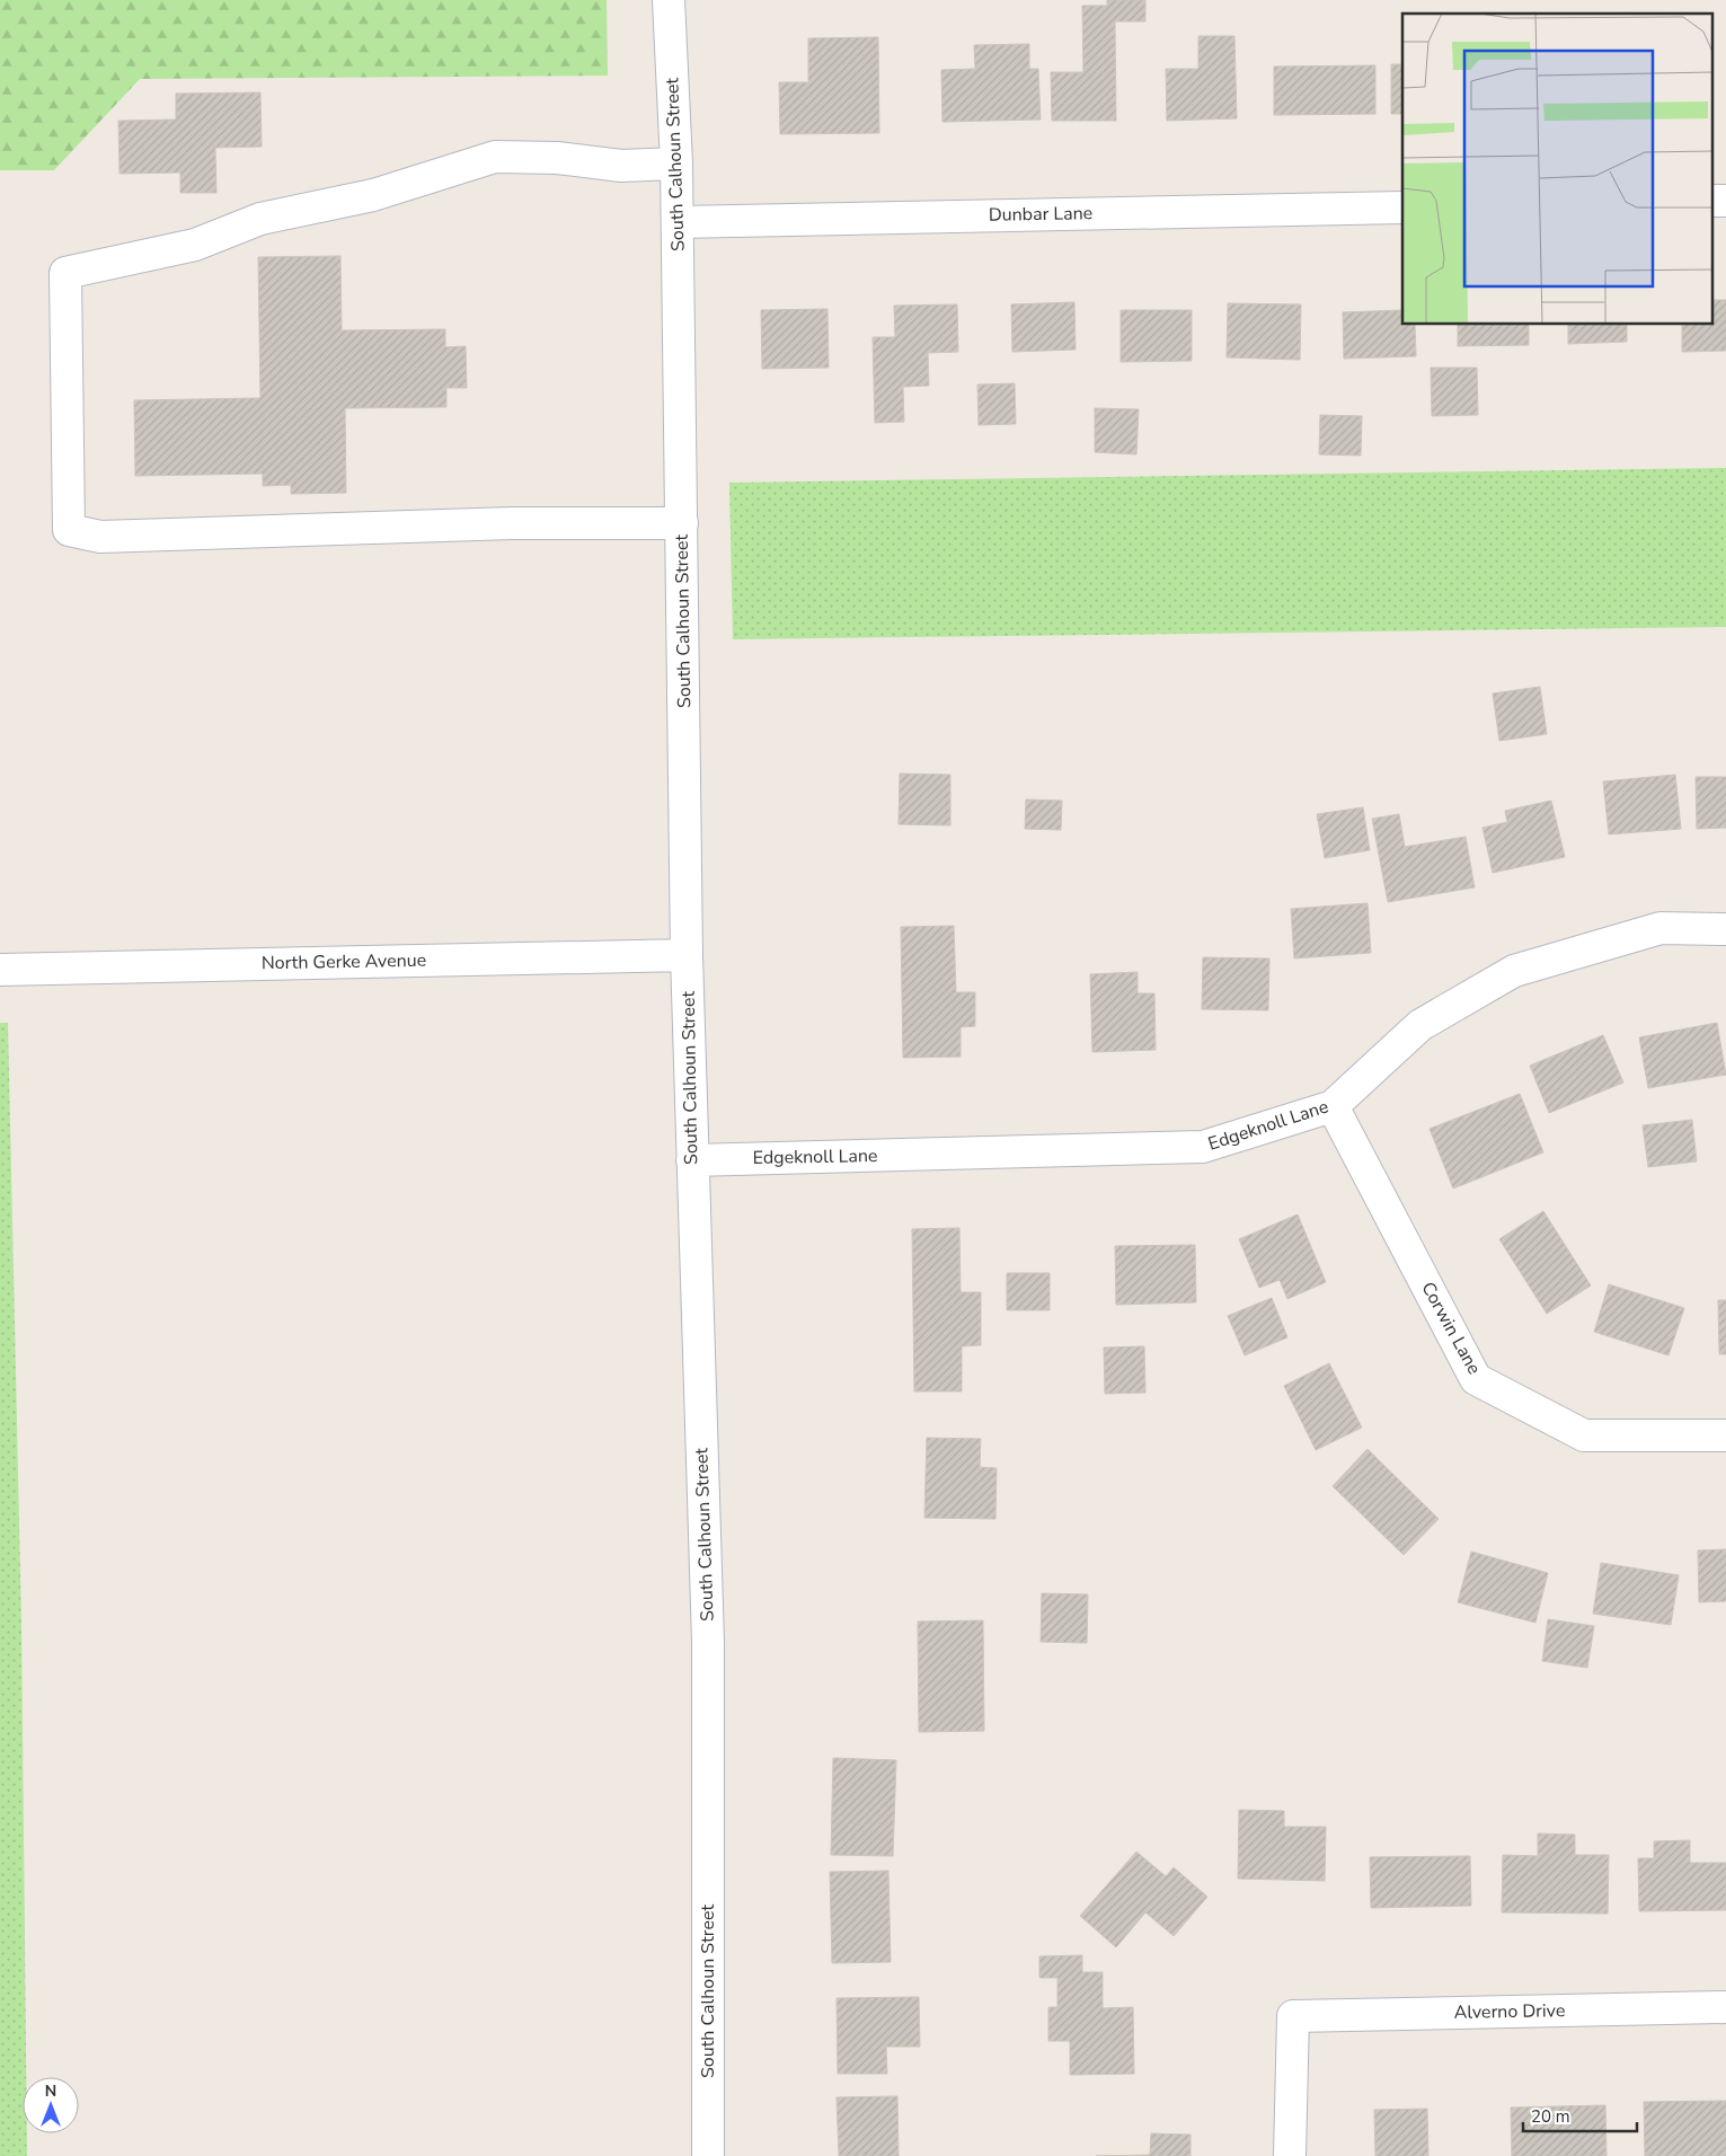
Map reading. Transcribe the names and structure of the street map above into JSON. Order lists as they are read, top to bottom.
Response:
{
  "streets": {
    "street": [
      "South Calhoun Street",
      "Dunbar Lane",
      "North Gerke Avenue",
      "Edgeknoll Lane",
      "Corwin Lane",
      "Alverno Drive"
    ]
  },
  "crossings": [
    ["South Calhoun Street", "Dunbar Lane"],
    ["South Calhoun Street", "North Gerke Avenue"],
    ["South Calhoun Street", "Edgeknoll Lane"],
    ["Edgeknoll Lane", "Corwin Lane"]
  ],
  "scale_bar": "20 m",
  "north": "top"
}
